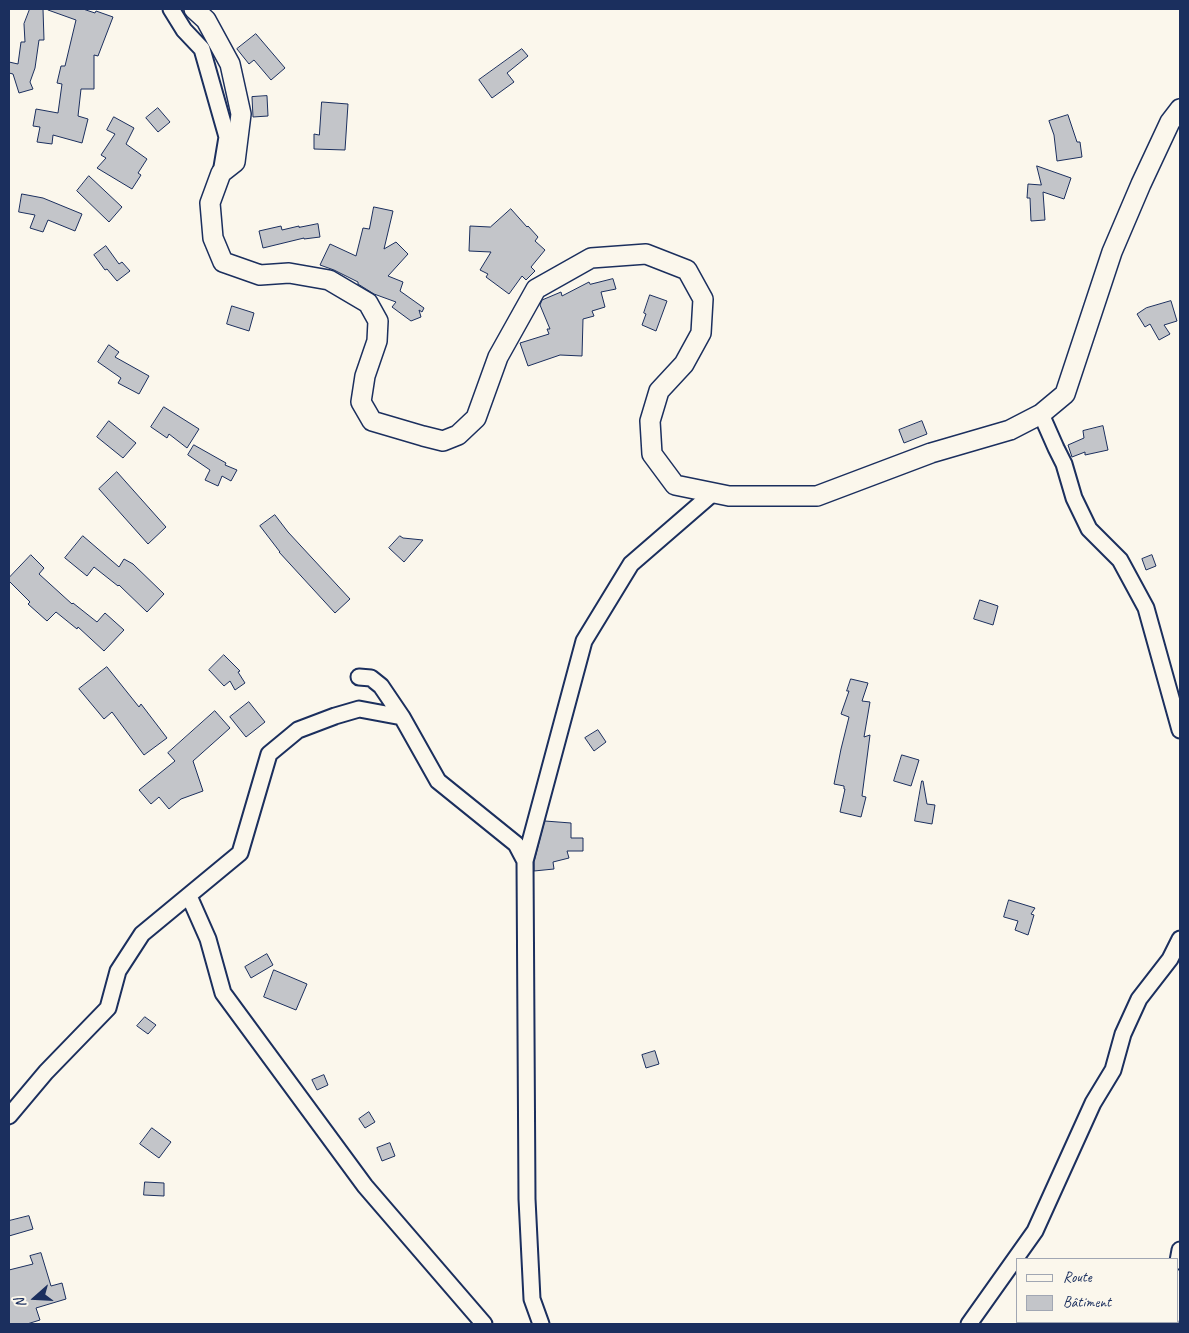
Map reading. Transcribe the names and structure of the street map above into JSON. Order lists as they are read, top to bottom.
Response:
{
  "legend": ["Route", "Bâtiment"],
  "north": "left"
}
